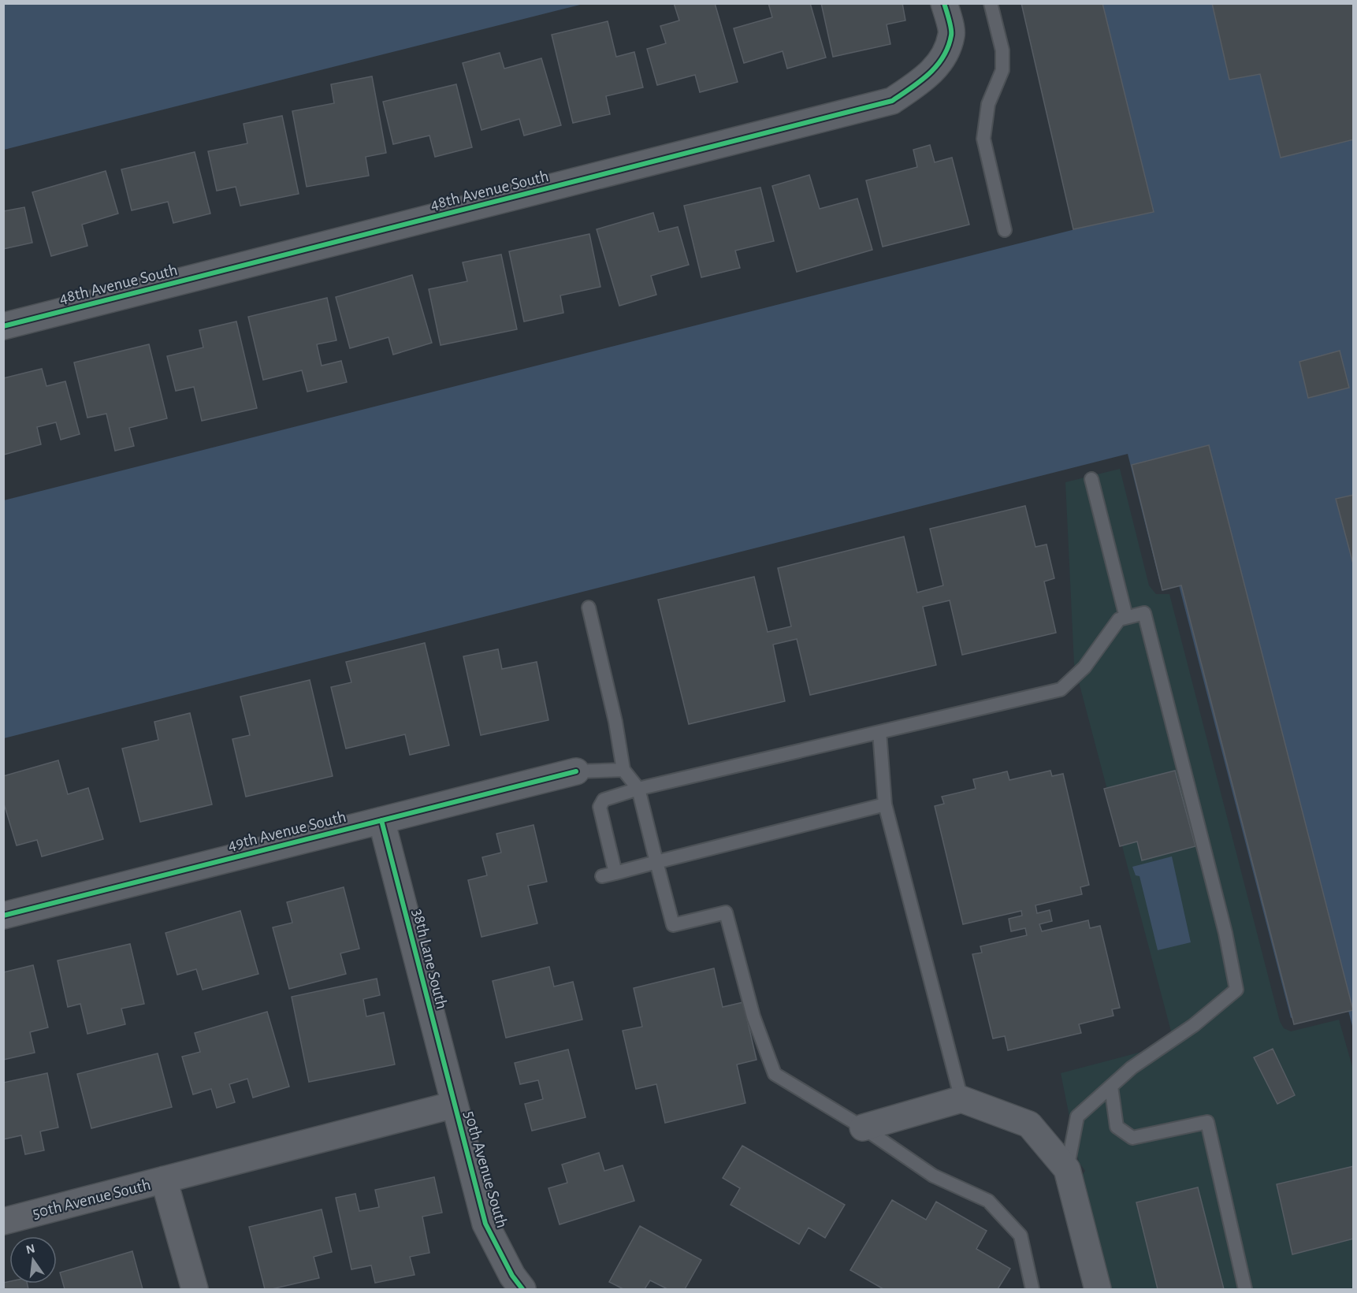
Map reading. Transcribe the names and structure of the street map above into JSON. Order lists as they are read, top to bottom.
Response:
{
  "streets": {
    "street": [
      "48th Avenue South",
      "49th Avenue South",
      "38th Lane South",
      "50th Avenue South"
    ]
  },
  "crossings": [
    ["49th Avenue South", "38th Lane South"],
    ["38th Lane South", "50th Avenue South"]
  ],
  "north": "top"
}
